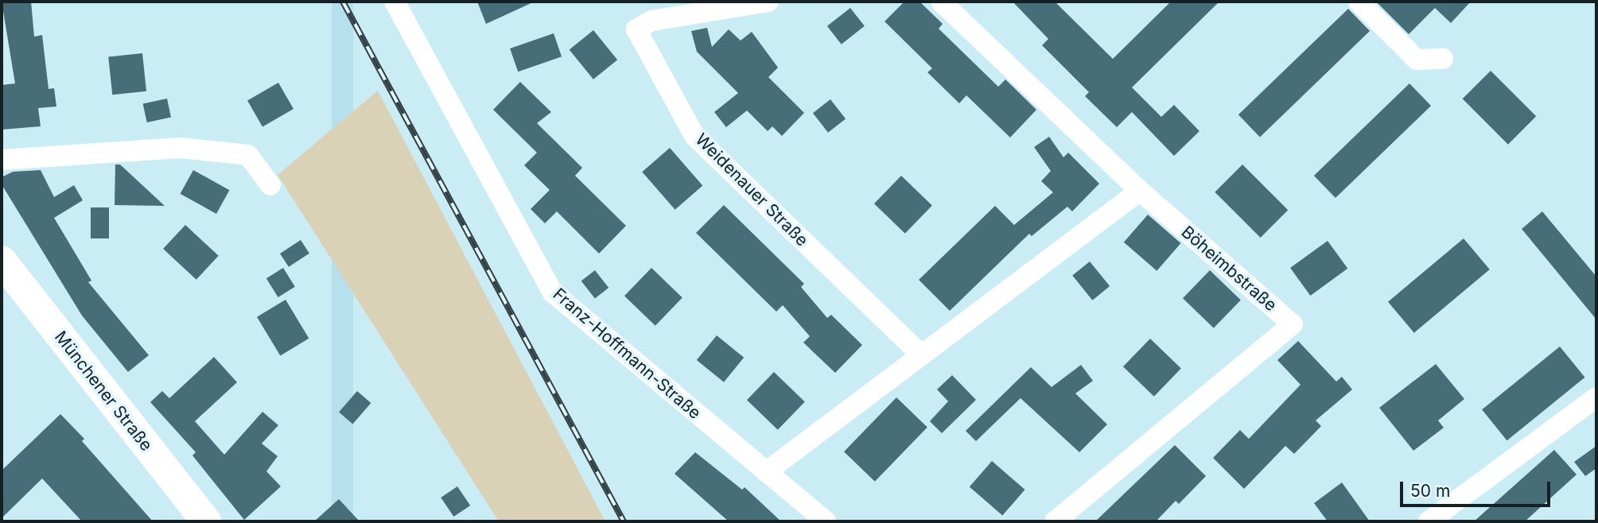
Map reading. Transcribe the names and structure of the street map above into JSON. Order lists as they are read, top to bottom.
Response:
{
  "streets": {
    "main road": ["Münchener Straße"],
    "street": ["Weidenauer Straße", "Böheimbstraße", "Franz-Hoffmann-Straße"]
  },
  "scale_bar": "50 m"
}
